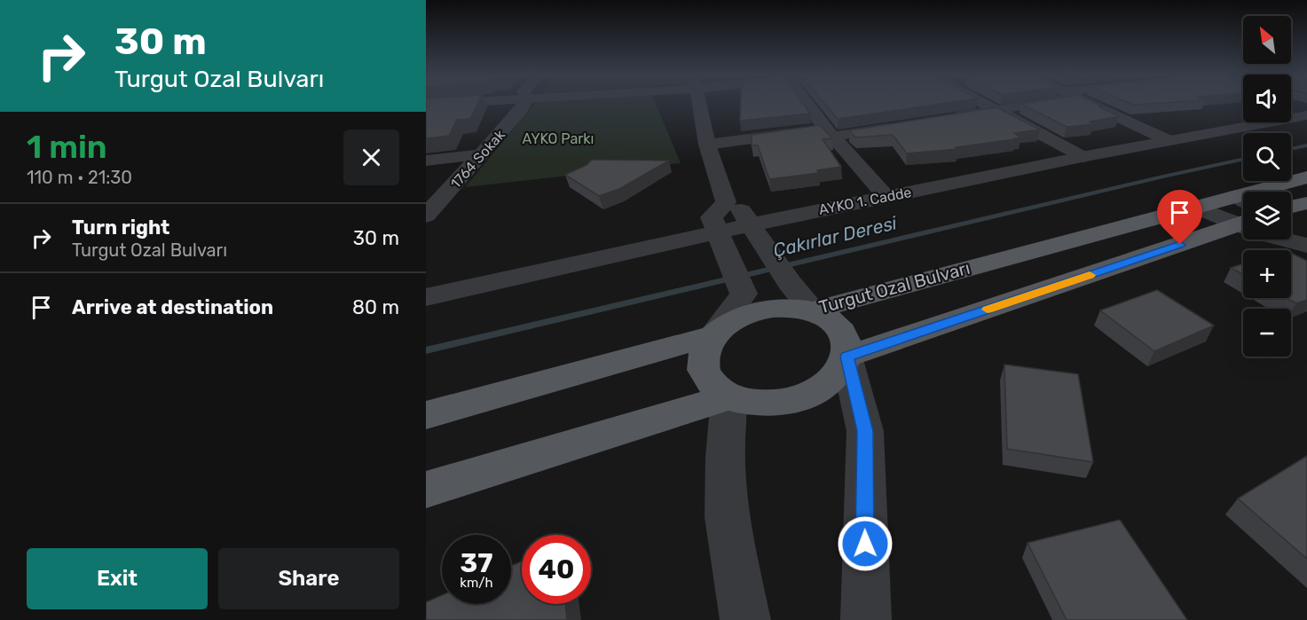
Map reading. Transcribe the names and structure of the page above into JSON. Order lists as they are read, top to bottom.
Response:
{
  "streets": {
    "main road": ["Turgut Ozal Bulvarı"],
    "street": ["1764 Sokak", "AYKO 1. Cadde"]
  },
  "water": ["Çakırlar Deresi"],
  "parks": ["AYKO Parkı"],
  "north": "top left",
  "page": {
    "turn": ["30 m", "Turgut Ozal Bulvarı"],
    "map_buttons": ["+", "−"],
    "heading": ["1 min", "110 m · 21:30"],
    "list": [
      {
        "name": "Turn right",
        "note": "Turgut Ozal Bulvarı",
        "value": "30 m"
      },
      {
        "name": "Arrive at destination",
        "value": "80 m"
      }
    ],
    "speed": "37 km/h",
    "limit": "40",
    "buttons": ["Exit", "Share"]
  }
}
